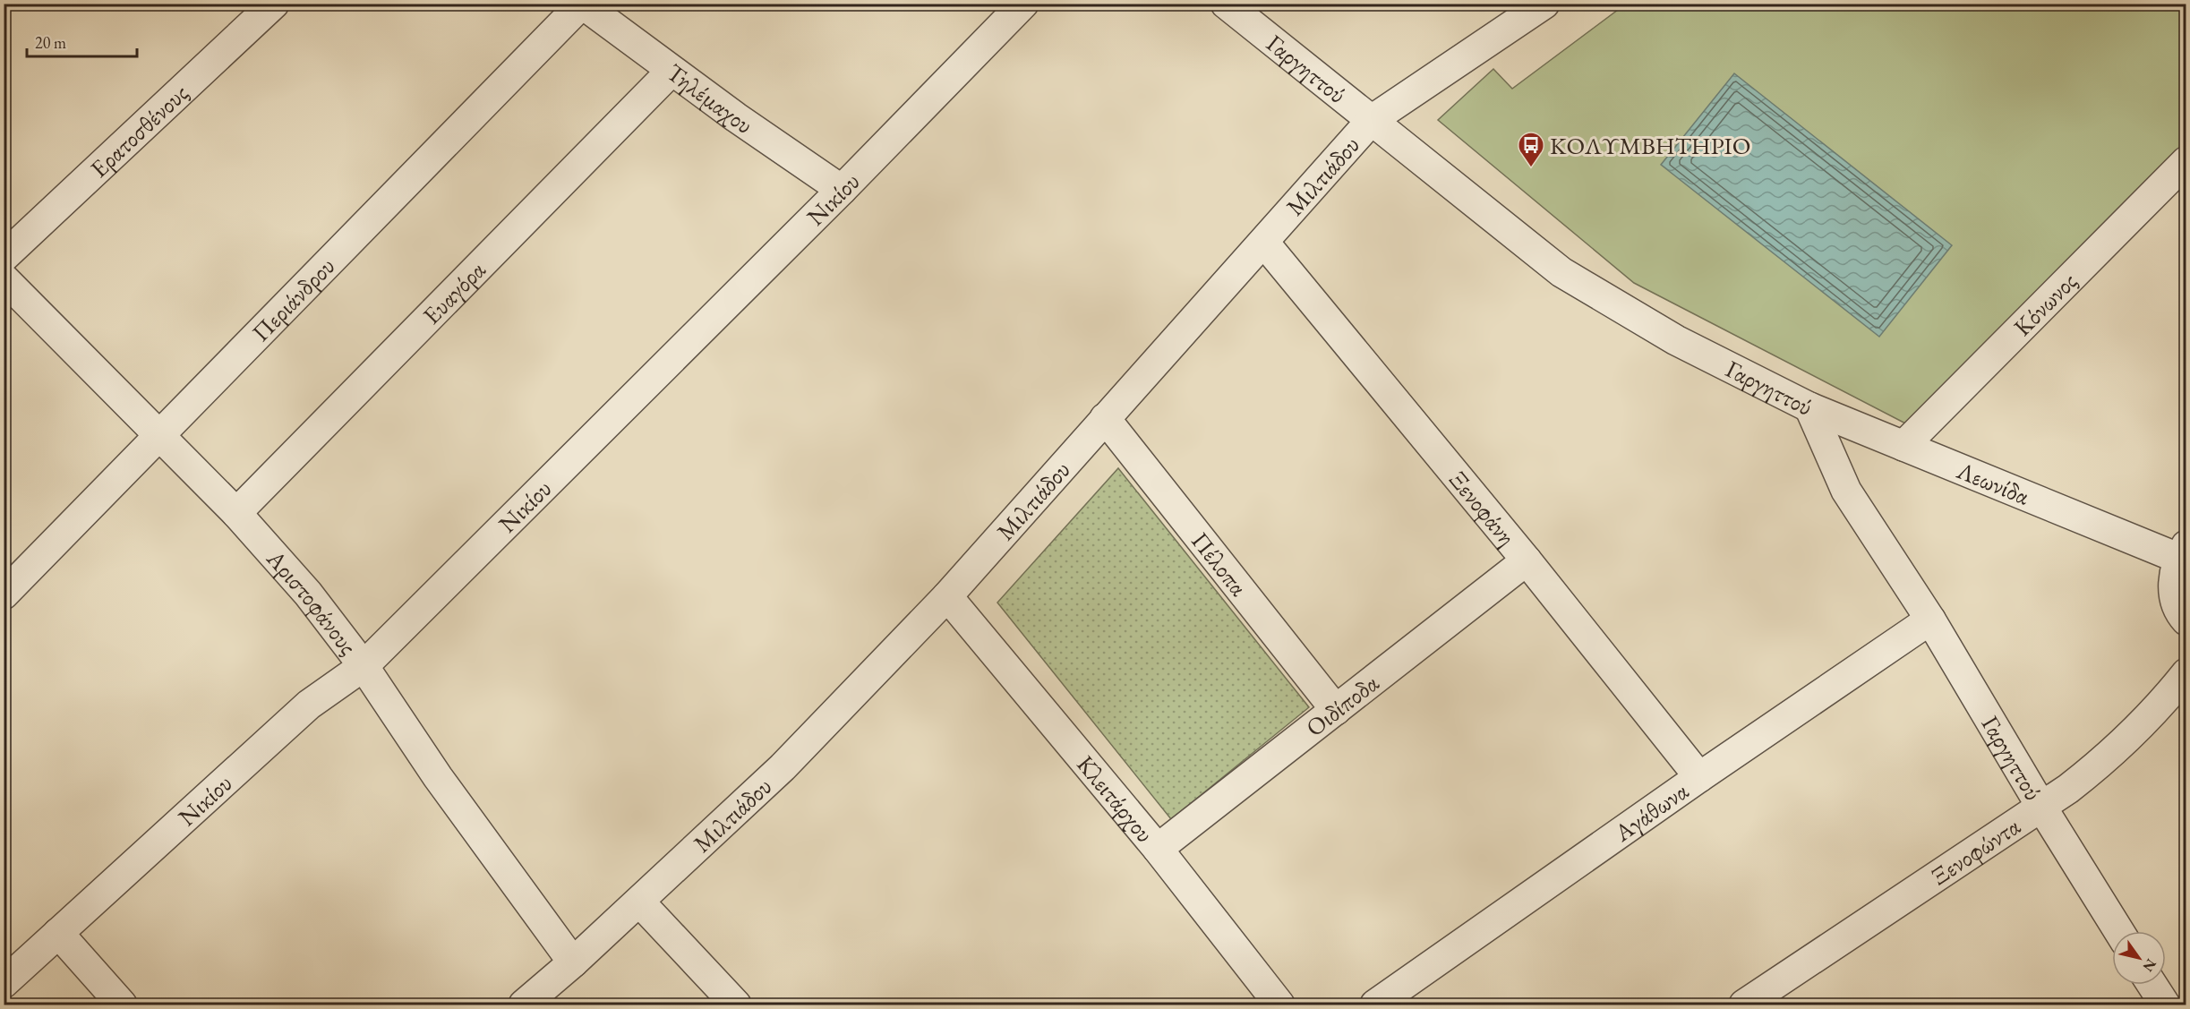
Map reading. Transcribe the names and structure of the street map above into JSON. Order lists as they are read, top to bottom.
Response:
{
  "streets": {
    "street": [
      "Γαργηττού",
      "Τηλέμαχου",
      "Ερατοσθένους",
      "Μιλτιάδου",
      "Νικίου",
      "Ευαγόρα",
      "Περιάνδρου",
      "Κόνωνος",
      "Λεωνίδα",
      "Ξενοφάνη",
      "Πέλοπα",
      "Αριστοφάνους",
      "Οιδίποδα",
      "Κλειτάρχου",
      "Αγάθωνα",
      "Ξενοφώντα"
    ]
  },
  "crossings": [
    ["Γαργηττού", "Μιλτιάδου"],
    ["Γαργηττού", "Λεωνίδα"],
    ["Γαργηττού", "Αγάθωνα"],
    ["Γαργηττού", "Ξενοφώντα"],
    ["Τηλέμαχου", "Νικίου"],
    ["Τηλέμαχου", "Ευαγόρα"],
    ["Τηλέμαχου", "Περιάνδρου"],
    ["Μιλτιάδου", "Ξενοφάνη"],
    ["Μιλτιάδου", "Πέλοπα"],
    ["Μιλτιάδου", "Αριστοφάνους"],
    ["Μιλτιάδου", "Κλειτάρχου"],
    ["Νικίου", "Αριστοφάνους"],
    ["Ευαγόρα", "Αριστοφάνους"],
    ["Περιάνδρου", "Αριστοφάνους"],
    ["Κόνωνος", "Λεωνίδα"],
    ["Ξενοφάνη", "Οιδίποδα"],
    ["Ξενοφάνη", "Αγάθωνα"],
    ["Πέλοπα", "Οιδίποδα"],
    ["Οιδίποδα", "Κλειτάρχου"]
  ],
  "places": {
    "bus stop": ["ΚΟΛΥΜΒΗΤΗΡΙΟ"]
  },
  "scale_bar": "20 m",
  "north": "bottom right"
}
